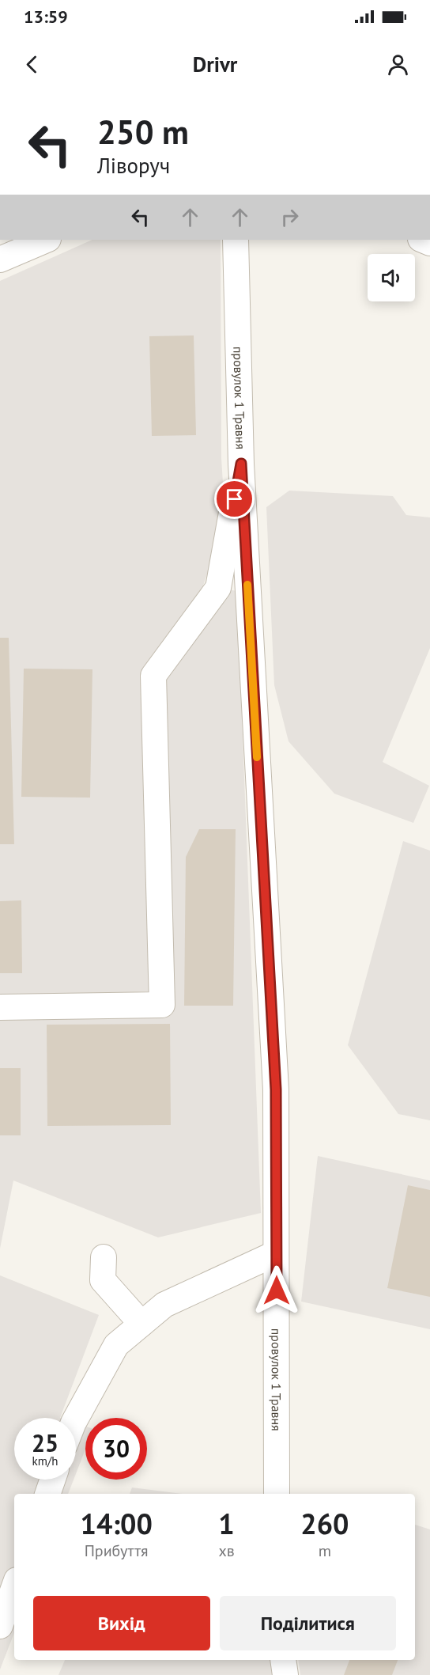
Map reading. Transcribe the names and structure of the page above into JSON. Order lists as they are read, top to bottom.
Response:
{
  "streets": {
    "street": ["провулок 1 Травня"]
  },
  "page": {
    "status": "13:59",
    "header": "Drivr",
    "turn": ["250 m", "Ліворуч"],
    "speed": "25 km/h",
    "limit": "30",
    "eta": [
      "14:00",
      "Прибуття",
      "1",
      "хв",
      "260",
      "m"
    ],
    "buttons": ["Вихід", "Поділитися"]
  }
}
